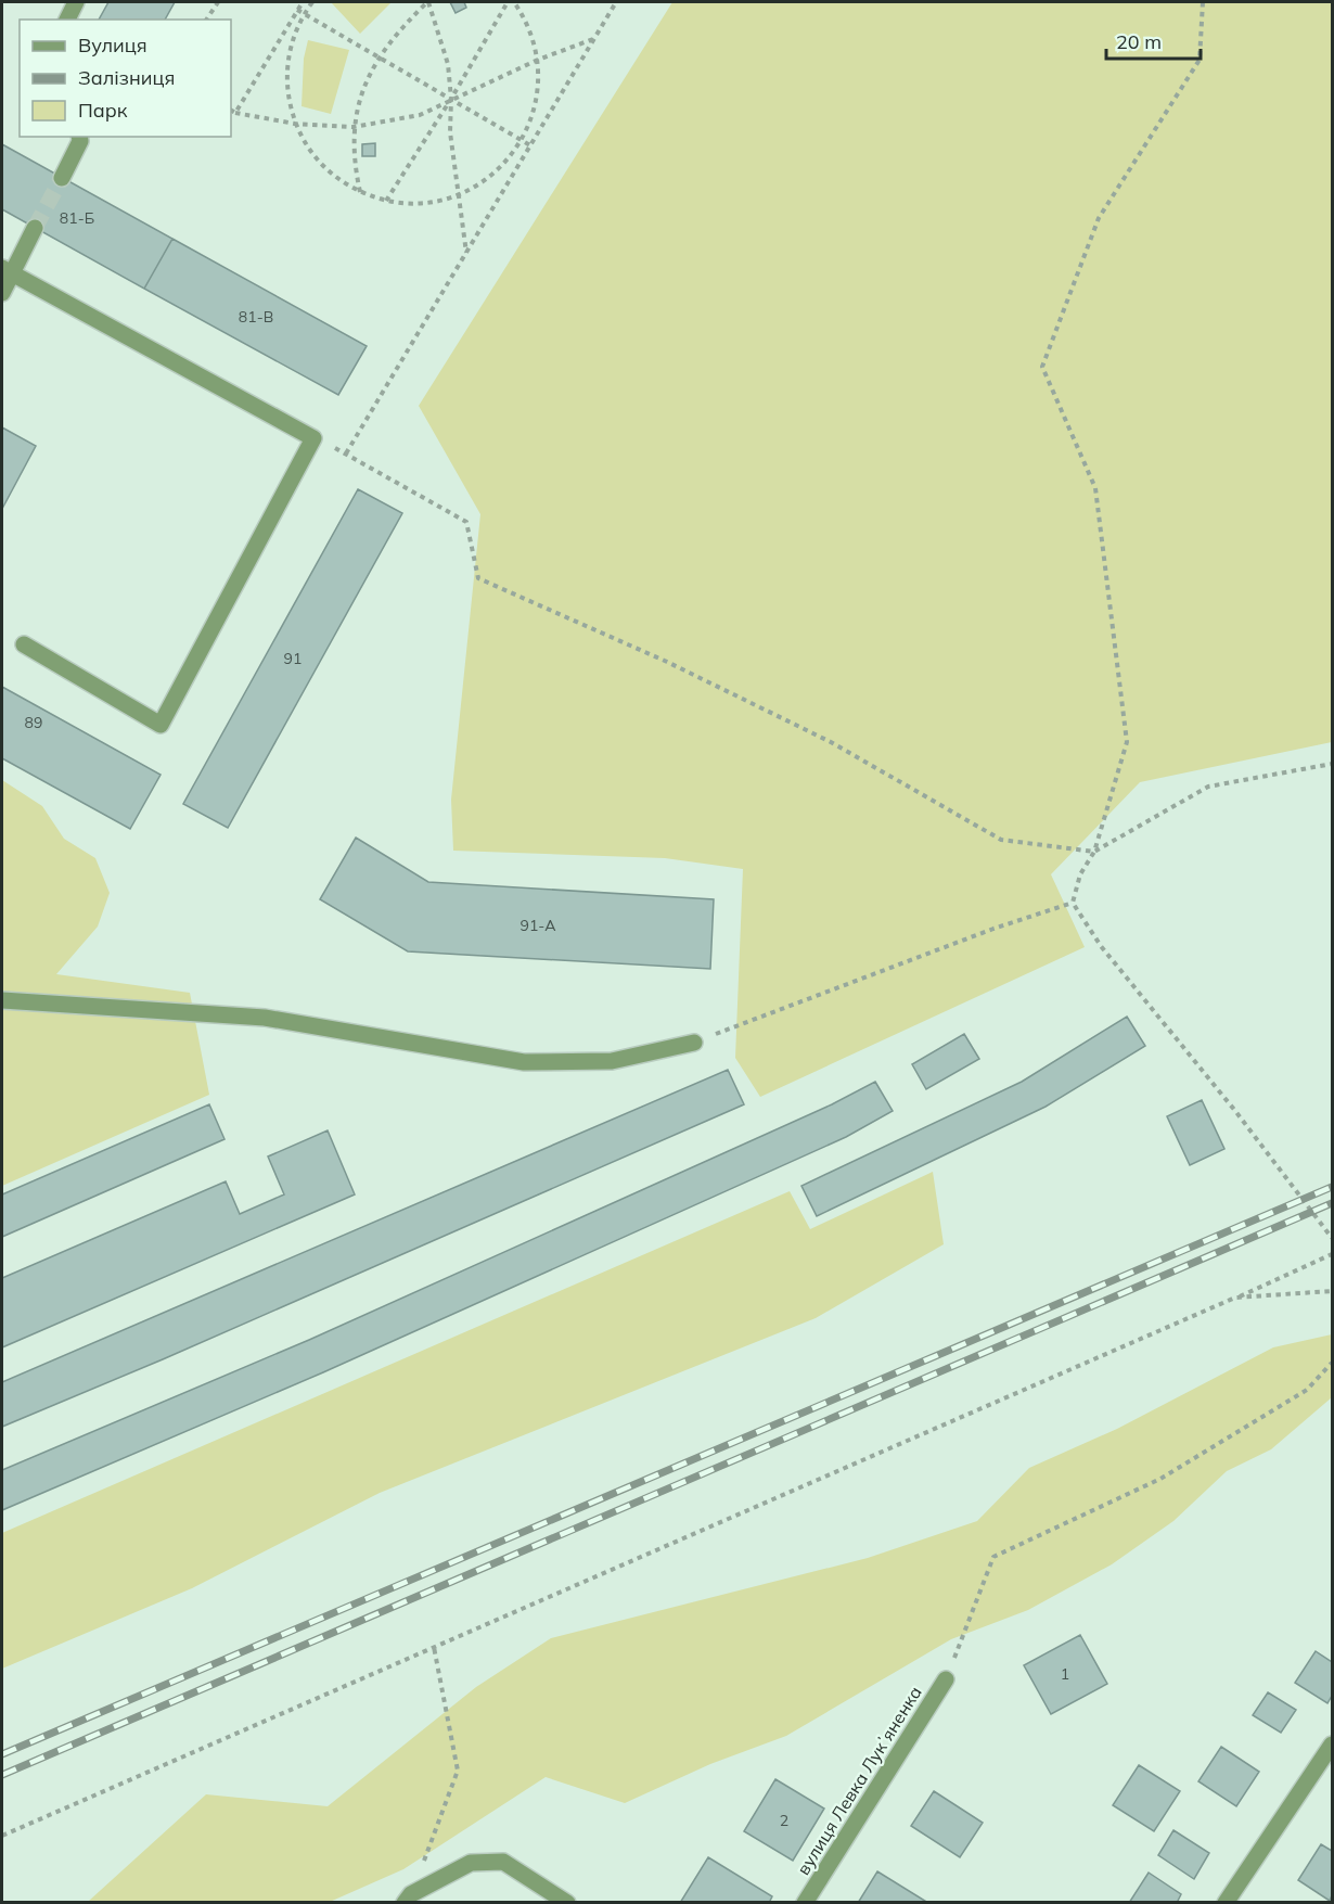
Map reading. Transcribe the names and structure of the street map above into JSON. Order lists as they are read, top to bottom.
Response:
{
  "streets": {
    "street": ["вулиця Левка Лукʼяненка"]
  },
  "house_numbers": [
    "81-Б",
    "81-В",
    "91",
    "89",
    "91-А",
    "1",
    "2"
  ],
  "legend": ["Вулиця", "Залізниця", "Парк"],
  "scale_bar": "20 m"
}
